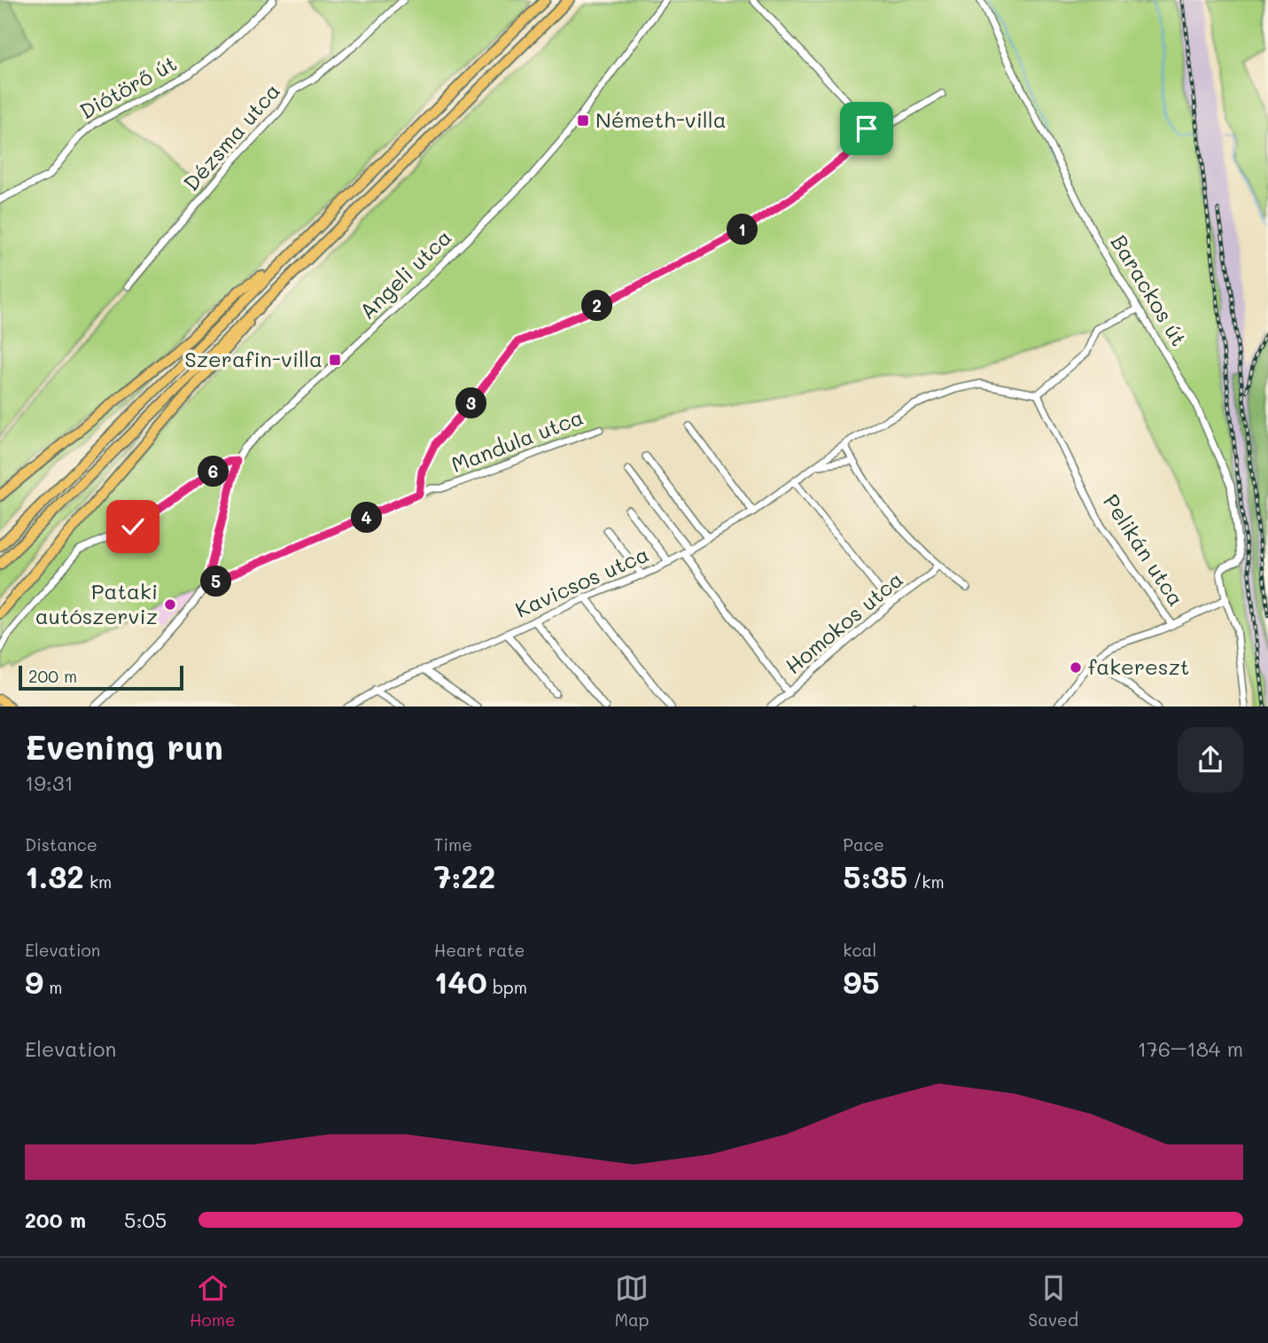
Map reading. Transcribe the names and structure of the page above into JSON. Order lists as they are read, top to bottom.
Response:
{
  "streets": {
    "street": [
      "Diótörő út",
      "Dézsma utca",
      "Angeli utca",
      "Barackos út",
      "Mandula utca",
      "Pelikán utca",
      "Kavicsos utca",
      "Homokos utca"
    ]
  },
  "crossings": [
    ["Angeli utca", "Mandula utca"],
    ["Pelikán utca", "Kavicsos utca"]
  ],
  "places": {
    "transit": ["Németh-villa", "Szerafin-villa"],
    "other": ["Pataki autószerviz", "fakereszt"]
  },
  "scale_bar": "200 m",
  "page": {
    "pins": [
      "1",
      "2",
      "3",
      "6",
      "4",
      "5"
    ],
    "scale": "200 m",
    "heading": ["Evening run", "19:31"],
    "stats": [
      ["Distance", "1.32 km"],
      ["Time", "7:22"],
      ["Pace", "5:35 /km"],
      ["Elevation", "9 m"],
      ["Heart rate", "140 bpm"],
      ["kcal", "95"]
    ],
    "chart": ["Elevation", "176–184 m"],
    "list": [
      {
        "name": "200 m",
        "note": "5:05"
      }
    ],
    "tabs": ["Home", "Map", "Saved"]
  }
}
